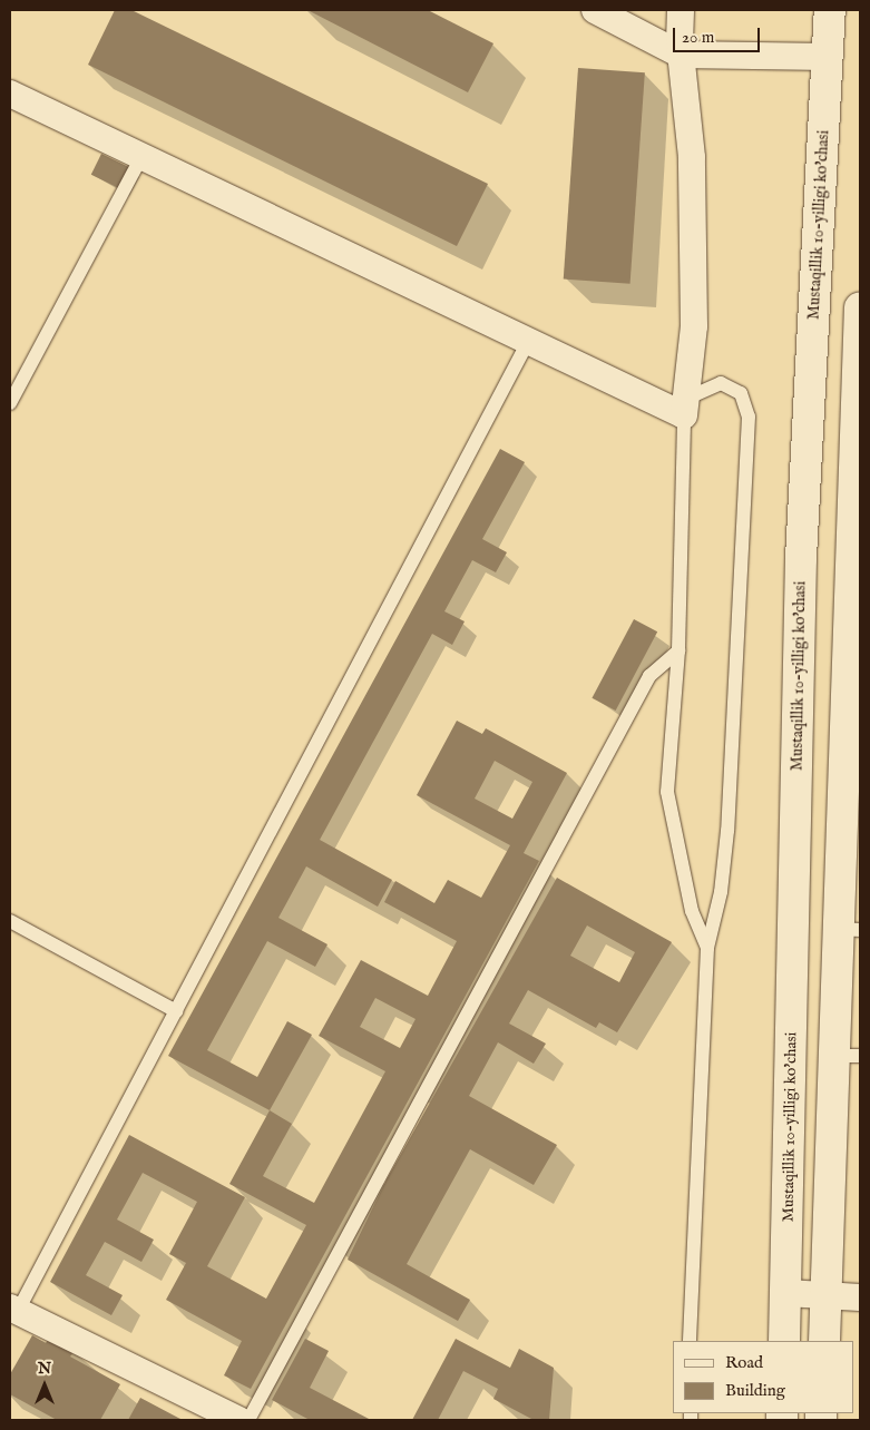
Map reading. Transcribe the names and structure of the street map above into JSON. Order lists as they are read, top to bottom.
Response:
{
  "streets": {
    "main road": ["Mustaqillik 10-yilligi ko'chasi"]
  },
  "legend": ["Road", "Building"],
  "scale_bar": "20 m",
  "north": "top"
}
